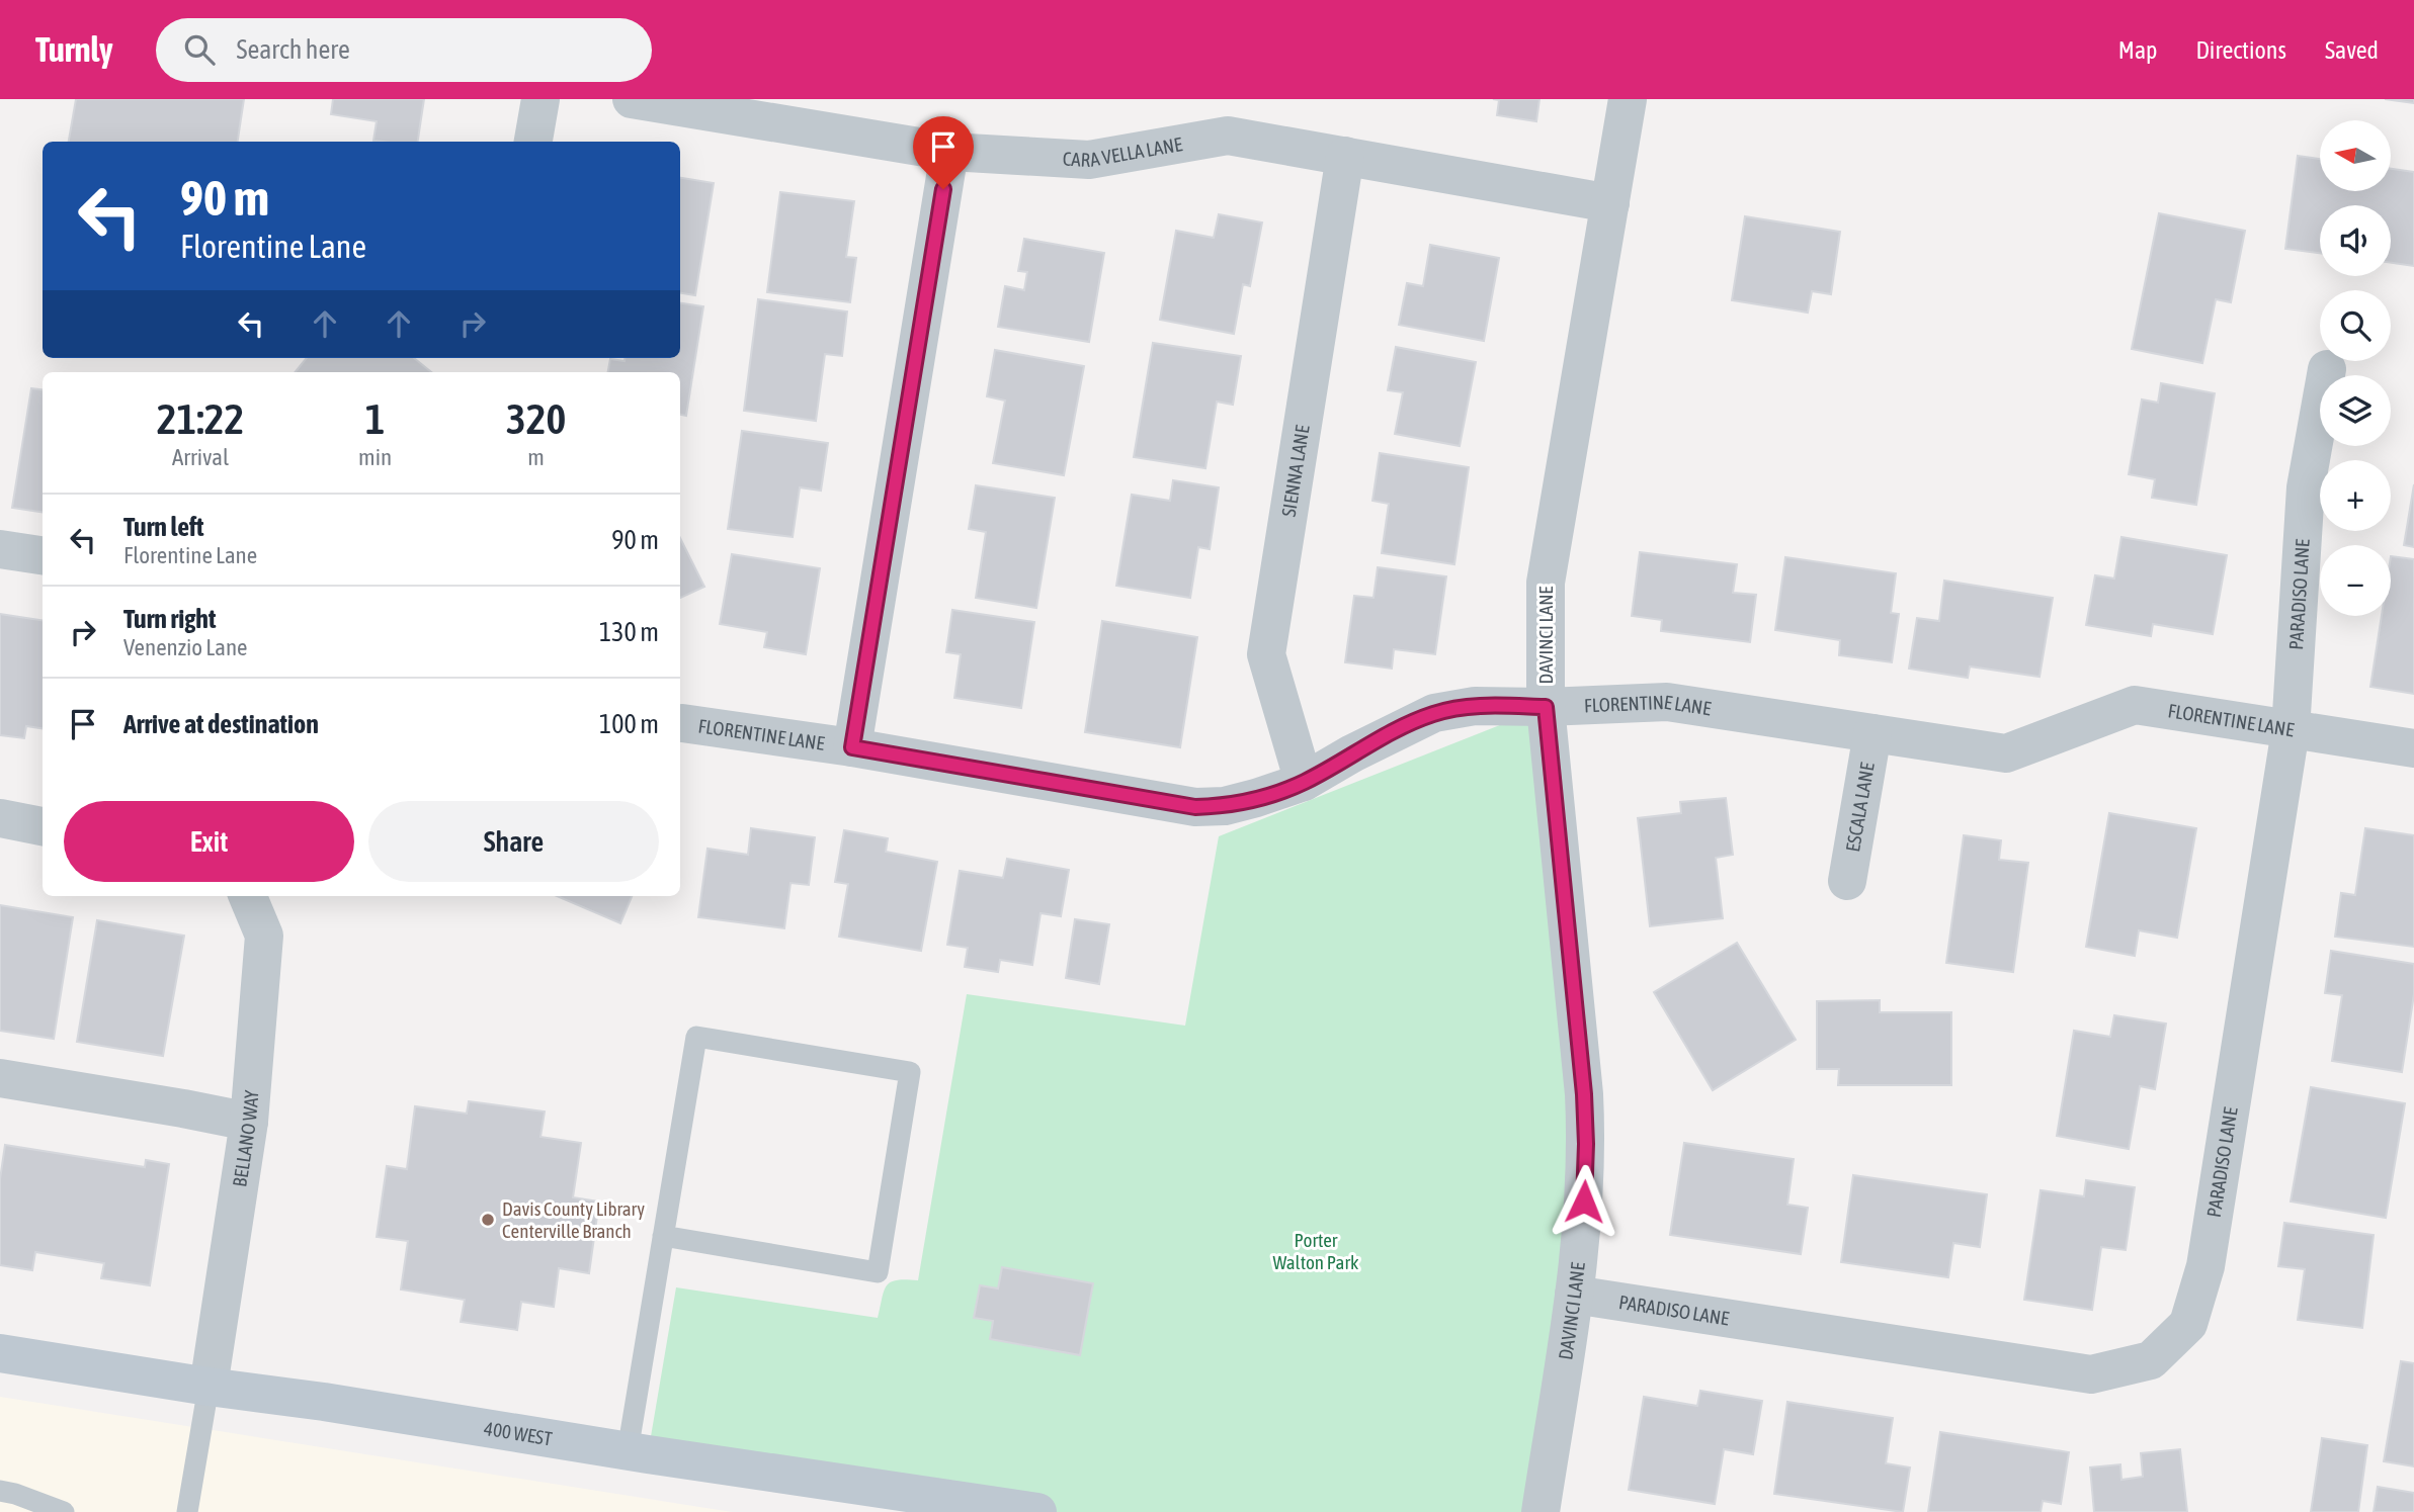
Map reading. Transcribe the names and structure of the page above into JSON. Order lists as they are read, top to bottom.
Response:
{
  "streets": {
    "main road": ["400 WEST"],
    "street": [
      "CARA VELLA LANE",
      "SIENNA LANE",
      "PARADISO LANE",
      "DAVINCI LANE",
      "FLORENTINE LANE",
      "ESCALA LANE",
      "BELLANO WAY"
    ]
  },
  "crossings": [
    ["CARA VELLA LANE", "SIENNA LANE"],
    ["CARA VELLA LANE", "DAVINCI LANE"],
    ["SIENNA LANE", "FLORENTINE LANE"],
    ["PARADISO LANE", "DAVINCI LANE"],
    ["PARADISO LANE", "FLORENTINE LANE"],
    ["DAVINCI LANE", "FLORENTINE LANE"],
    ["FLORENTINE LANE", "ESCALA LANE"],
    ["BELLANO WAY", "400 WEST"]
  ],
  "parks": ["Porter Walton Park"],
  "places": ["Davis County Library Centerville Branch"],
  "north": "left",
  "page": {
    "header": "Turnly",
    "search": "Search here",
    "nav": ["Map", "Directions", "Saved"],
    "map_buttons": ["+", "−"],
    "turn": ["90 m", "Florentine Lane"],
    "eta": [
      "21:22",
      "Arrival",
      "1",
      "min",
      "320",
      "m"
    ],
    "list": [
      {
        "name": "Turn left",
        "note": "Florentine Lane",
        "value": "90 m"
      },
      {
        "name": "Turn right",
        "note": "Venenzio Lane",
        "value": "130 m"
      },
      {
        "name": "Arrive at destination",
        "value": "100 m"
      }
    ],
    "buttons": ["Exit", "Share"]
  }
}
